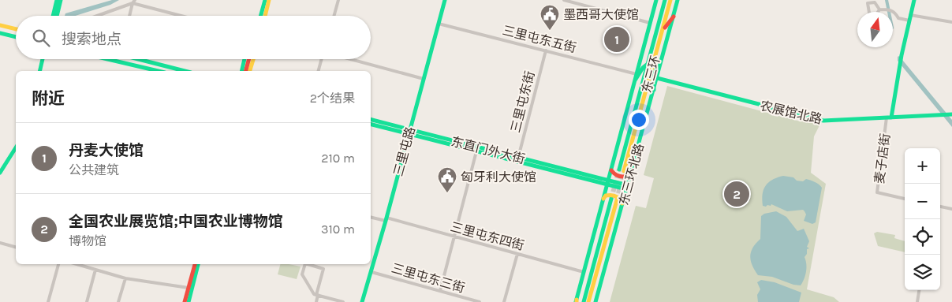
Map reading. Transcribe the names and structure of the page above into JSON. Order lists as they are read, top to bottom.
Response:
{
  "streets": {
    "main road": [
      "东三环",
      "农展馆北路",
      "东直门外大街",
      "三里屯路",
      "麦子店街",
      "东三环北路"
    ],
    "street": [
      "三里屯东五街",
      "三里屯东街",
      "三里屯东四街",
      "三里屯东三街"
    ]
  },
  "crossings": [
    ["三里屯东五街", "三里屯东街"],
    ["三里屯东五街", "三里屯路"],
    ["三里屯东五街", "东三环北路"],
    ["三里屯东街", "东直门外大街"],
    ["农展馆北路", "麦子店街"],
    ["农展馆北路", "东三环北路"],
    ["东直门外大街", "三里屯路"],
    ["东直门外大街", "东三环北路"],
    ["三里屯路", "三里屯东四街"],
    ["三里屯路", "三里屯东三街"],
    ["东三环北路", "三里屯东四街"]
  ],
  "places": {
    "public building": ["墨西哥大使馆", "匈牙利大使馆"]
  },
  "north": "top",
  "page": {
    "search": "搜索地点",
    "pins": ["1", "2"],
    "heading": ["附近", "2个结果"],
    "list": [
      {
        "mark": "1",
        "name": "丹麦大使馆",
        "note": "公共建筑",
        "value": "210 m"
      },
      {
        "mark": "2",
        "name": "全国农业展览馆;中国农业博物馆",
        "note": "博物馆",
        "value": "310 m"
      }
    ],
    "map_buttons": ["+", "−"]
  }
}
